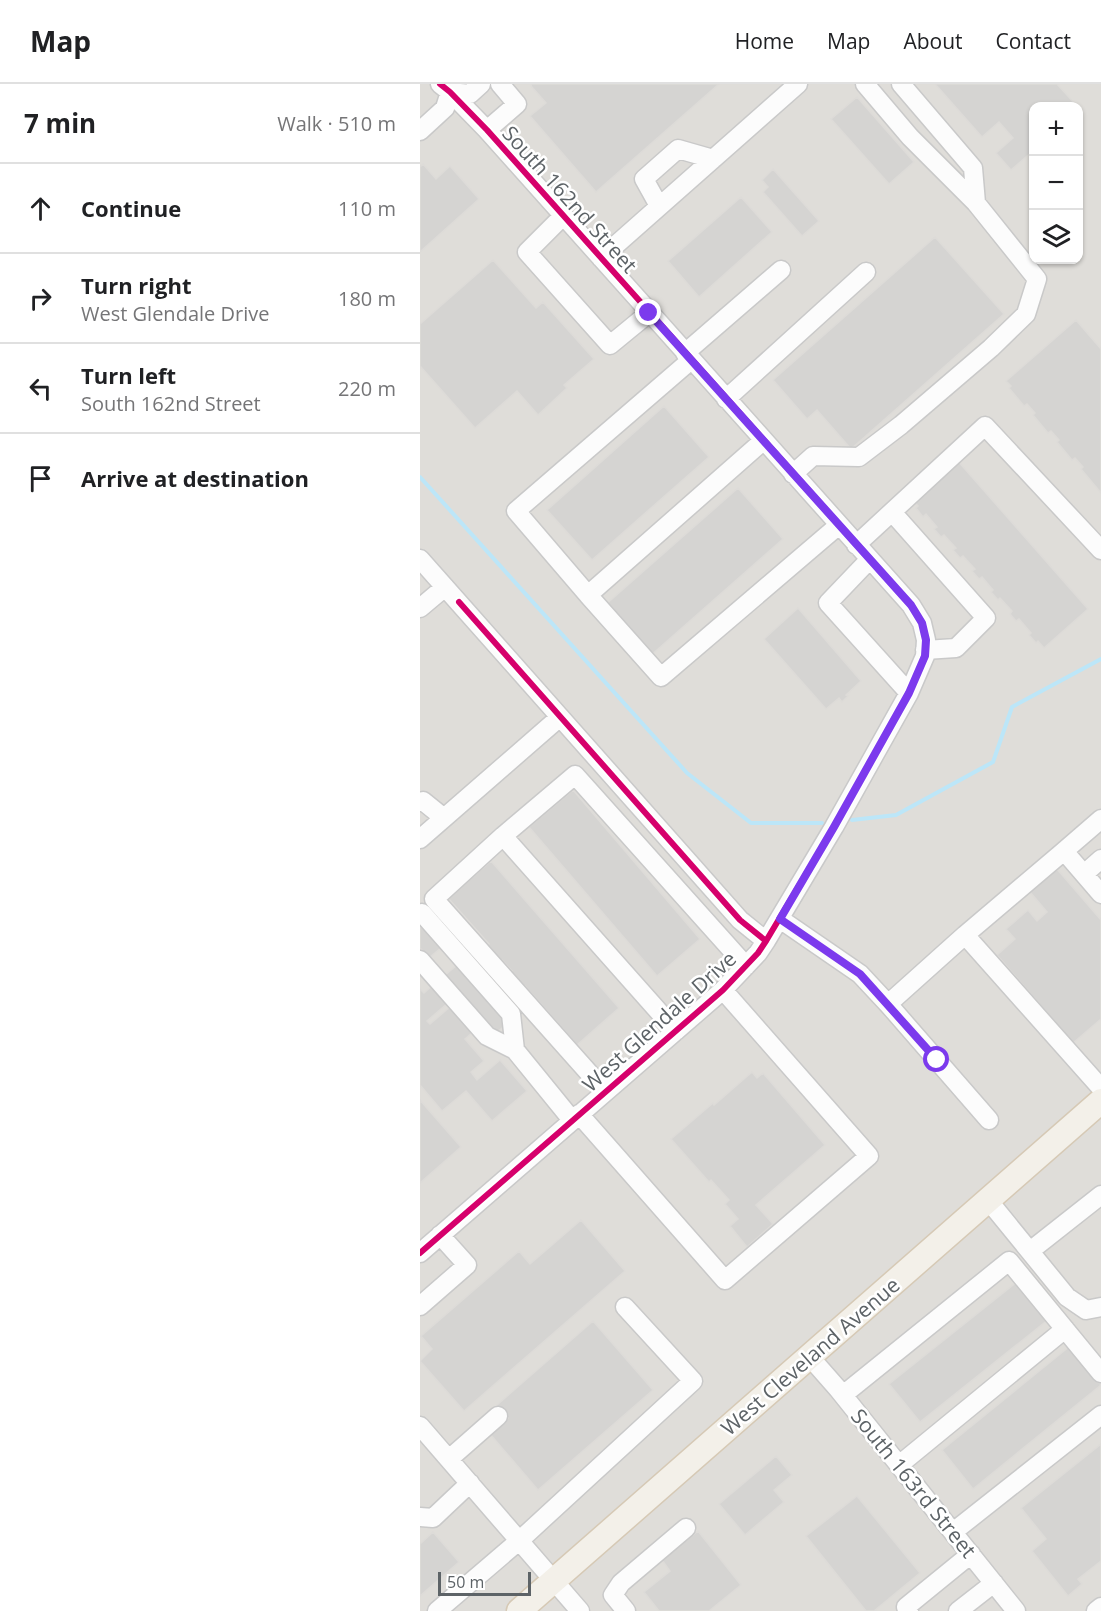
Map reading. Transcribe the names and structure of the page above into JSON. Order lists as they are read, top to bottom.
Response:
{
  "streets": {
    "main road": ["West Cleveland Avenue"],
    "street": ["South 162nd Street", "West Glendale Drive", "South 163rd Street"]
  },
  "crossings": [
    ["South 162nd Street", "West Glendale Drive"],
    ["West Cleveland Avenue", "South 163rd Street"]
  ],
  "scale_bar": "50 m",
  "page": {
    "header": "Map",
    "nav": [
      "Home",
      "Map",
      "About",
      "Contact"
    ],
    "heading": ["7 min", "Walk · 510 m"],
    "map_buttons": ["+", "−"],
    "list": [
      ["Continue", "110 m"],
      ["Turn right", "West Glendale Drive", "180 m"],
      ["Turn left", "South 162nd Street", "220 m"],
      "Arrive at destination"
    ],
    "scale": "50 m"
  }
}
